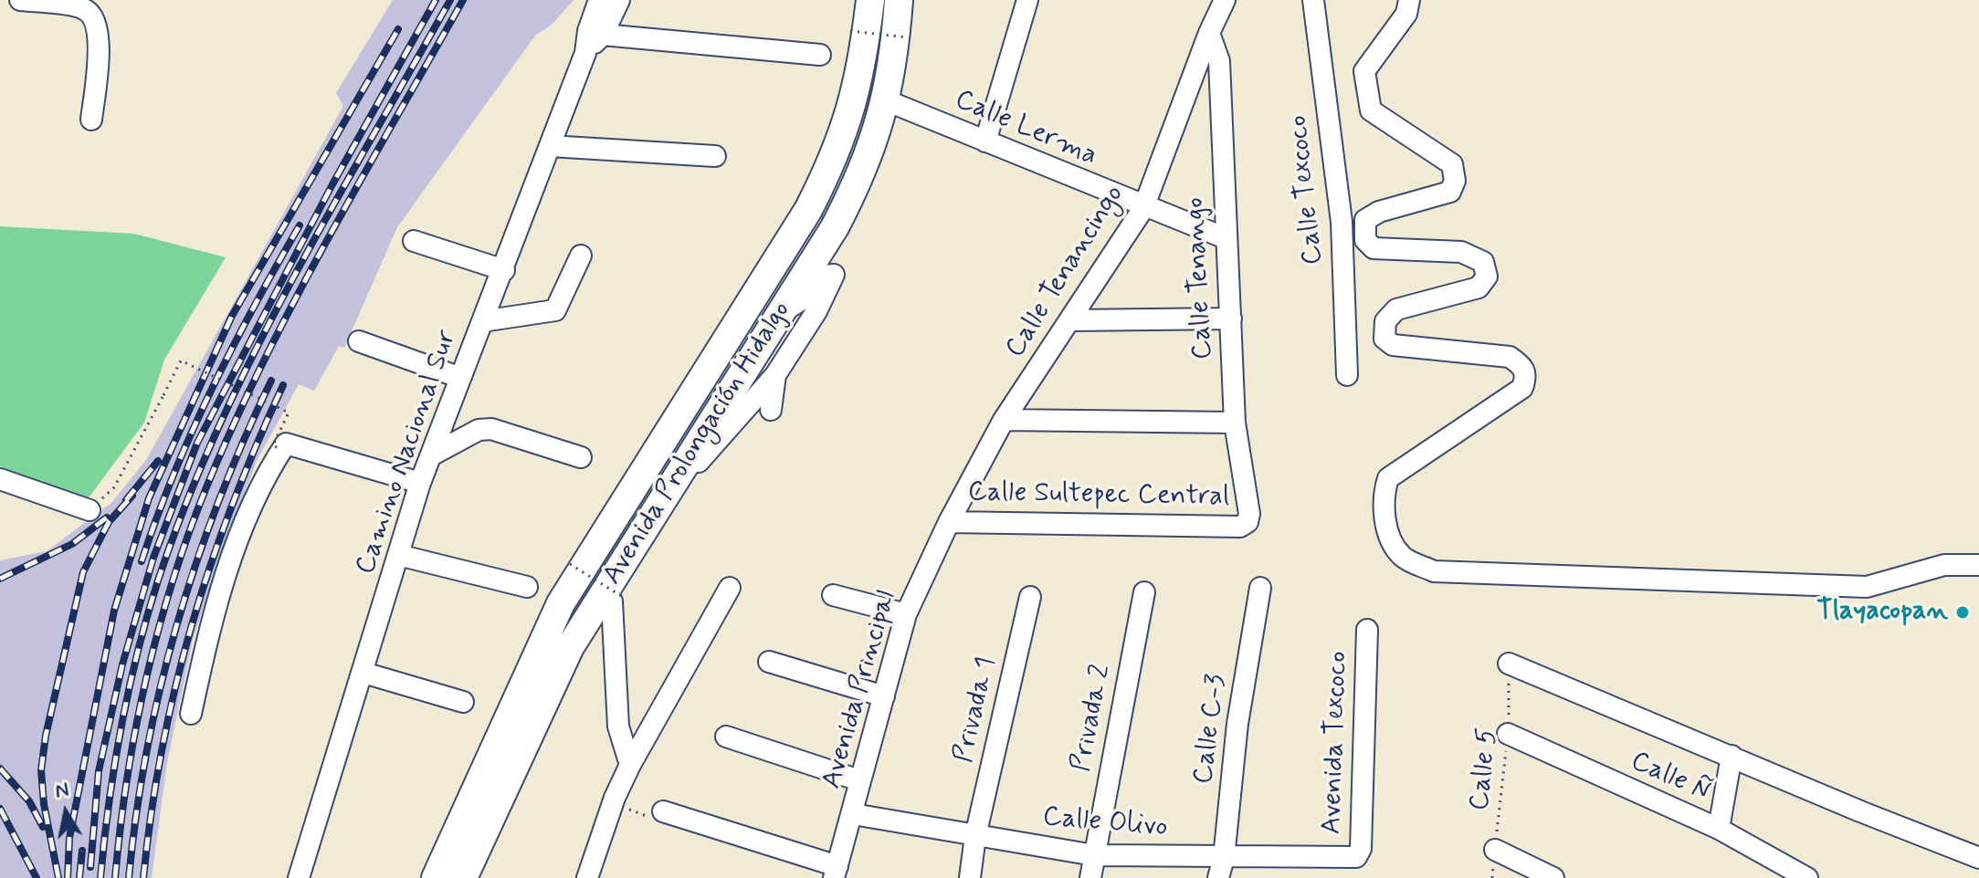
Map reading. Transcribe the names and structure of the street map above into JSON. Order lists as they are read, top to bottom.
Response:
{
  "streets": {
    "highway": ["Avenida Prolongación Hidalgo"],
    "street": [
      "Calle Lerma",
      "Calle Texcoco",
      "Calle Tenancingo",
      "Calle Tenango",
      "Camino Nacional Sur",
      "Calle Sultepec Central",
      "Avenida Principal",
      "Privada 1",
      "Privada 2",
      "Calle C-3",
      "Avenida Texcoco",
      "Calle Ñ",
      "Calle Olivo"
    ],
    "path": ["Calle 5"]
  },
  "crossings": [
    ["Calle Lerma", "Calle Tenancingo"],
    ["Calle Lerma", "Calle Tenango"],
    ["Calle Lerma", "Avenida Prolongación Hidalgo"],
    ["Calle Tenancingo", "Calle Tenango"],
    ["Calle Tenancingo", "Calle Sultepec Central"],
    ["Calle Tenancingo", "Avenida Principal"],
    ["Calle Tenango", "Calle Sultepec Central"],
    ["Calle Sultepec Central", "Avenida Principal"],
    ["Avenida Principal", "Calle Olivo"],
    ["Privada 1", "Calle Olivo"],
    ["Privada 2", "Calle Olivo"],
    ["Calle C-3", "Calle Olivo"],
    ["Avenida Texcoco", "Calle Olivo"],
    ["Calle 5", "Calle Ñ"]
  ],
  "places": ["Tlayacopan"],
  "north": "top"
}
